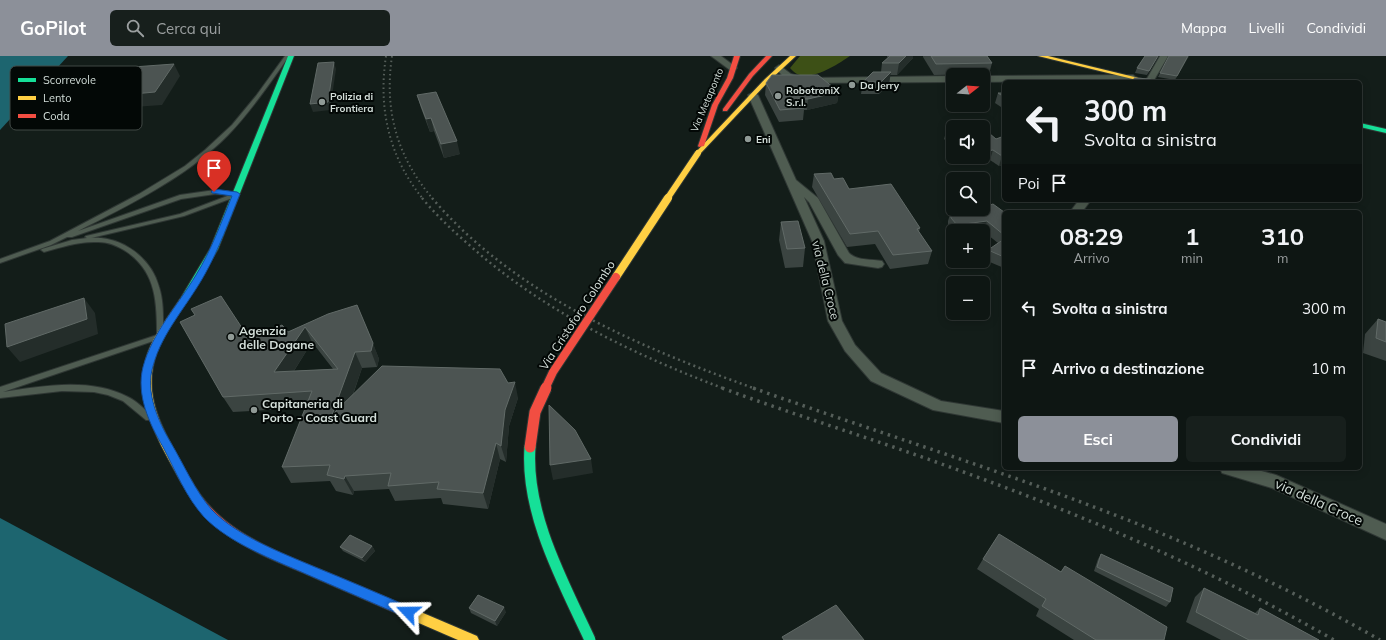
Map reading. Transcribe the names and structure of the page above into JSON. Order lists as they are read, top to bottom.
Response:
{
  "streets": {
    "main road": ["Via Metaponto", "Via Cristoforo Colombo"],
    "street": ["via della Croce"]
  },
  "crossings": [
    ["Via Metaponto", "Via Cristoforo Colombo"]
  ],
  "places": [
    "Da Jerry",
    "RobotroniX S.r.l.",
    "Polizia di Frontiera",
    "Eni",
    "Agenzia delle Dogane",
    "Capitaneria di Porto - Coast Guard"
  ],
  "legend": ["Scorrevole", "Lento", "Coda"],
  "north": "right",
  "page": {
    "header": "GoPilot",
    "search": "Cerca qui",
    "nav": ["Mappa", "Livelli", "Condividi"],
    "map_buttons": ["+", "−"],
    "turn": ["300 m", "Svolta a sinistra"],
    "then": "Poi",
    "eta": [
      "08:29",
      "Arrivo",
      "1",
      "min",
      "310",
      "m"
    ],
    "list": [
      {
        "name": "Svolta a sinistra",
        "value": "300 m"
      },
      {
        "name": "Arrivo a destinazione",
        "value": "10 m"
      }
    ],
    "buttons": ["Esci", "Condividi"]
  }
}
